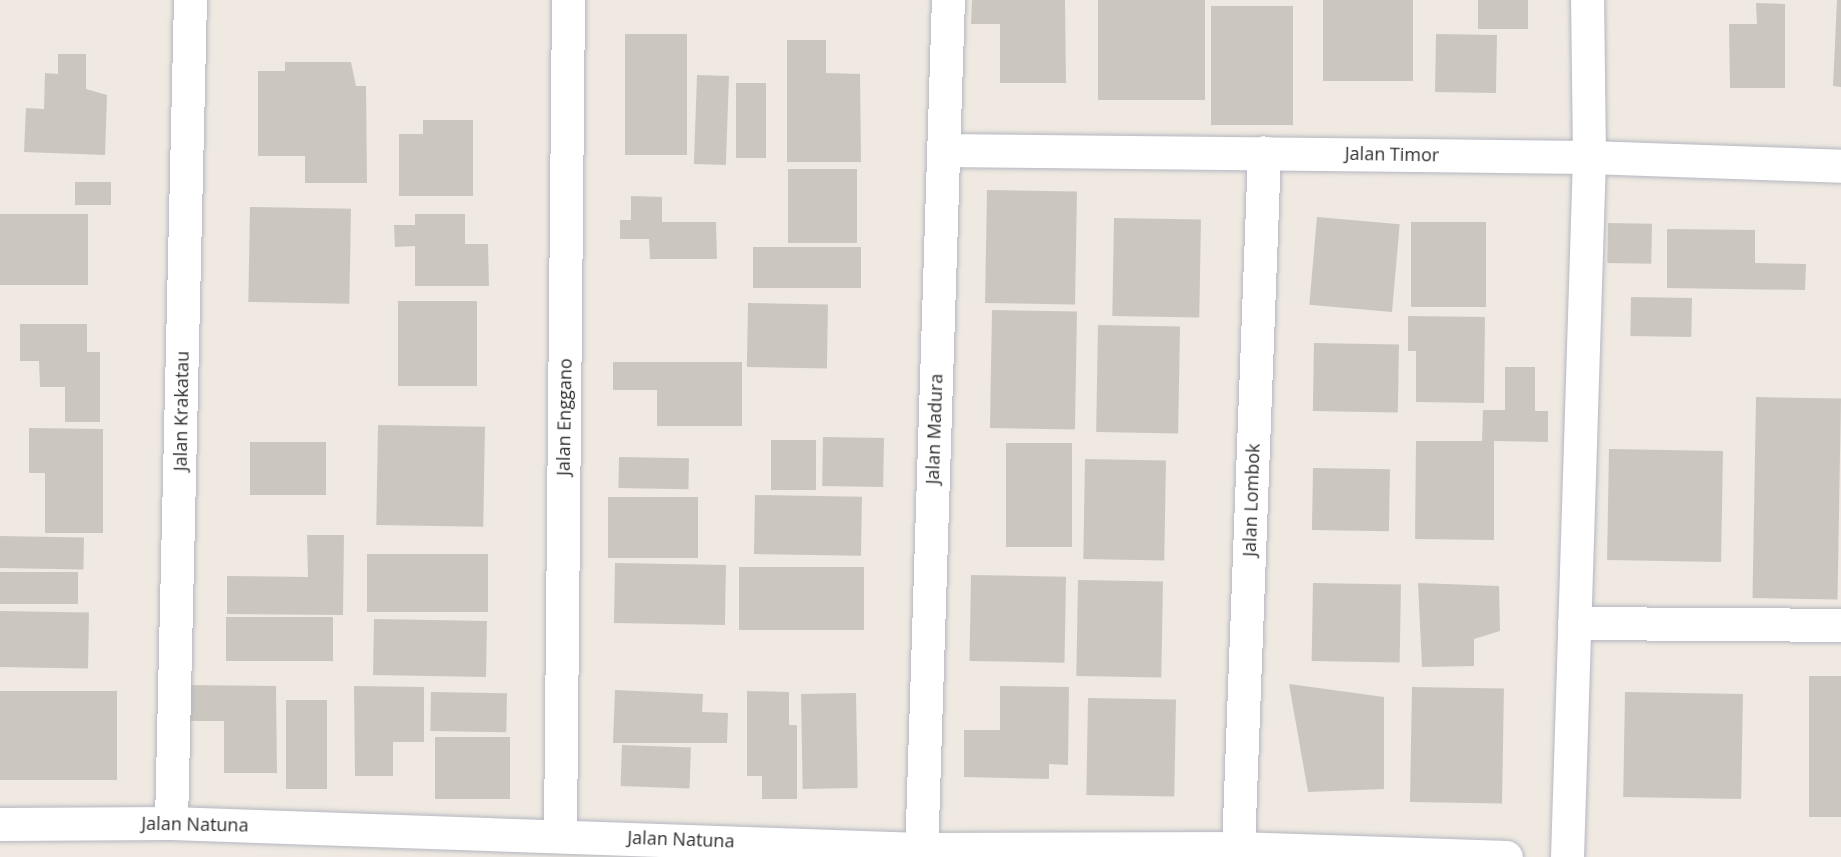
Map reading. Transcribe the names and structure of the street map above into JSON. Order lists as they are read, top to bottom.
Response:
{
  "streets": {
    "street": [
      "Jalan Timor",
      "Jalan Krakatau",
      "Jalan Enggano",
      "Jalan Madura",
      "Jalan Lombok",
      "Jalan Natuna"
    ]
  },
  "crossings": [
    ["Jalan Timor", "Jalan Madura"],
    ["Jalan Timor", "Jalan Lombok"],
    ["Jalan Krakatau", "Jalan Natuna"],
    ["Jalan Enggano", "Jalan Natuna"],
    ["Jalan Madura", "Jalan Natuna"],
    ["Jalan Lombok", "Jalan Natuna"]
  ]
}
